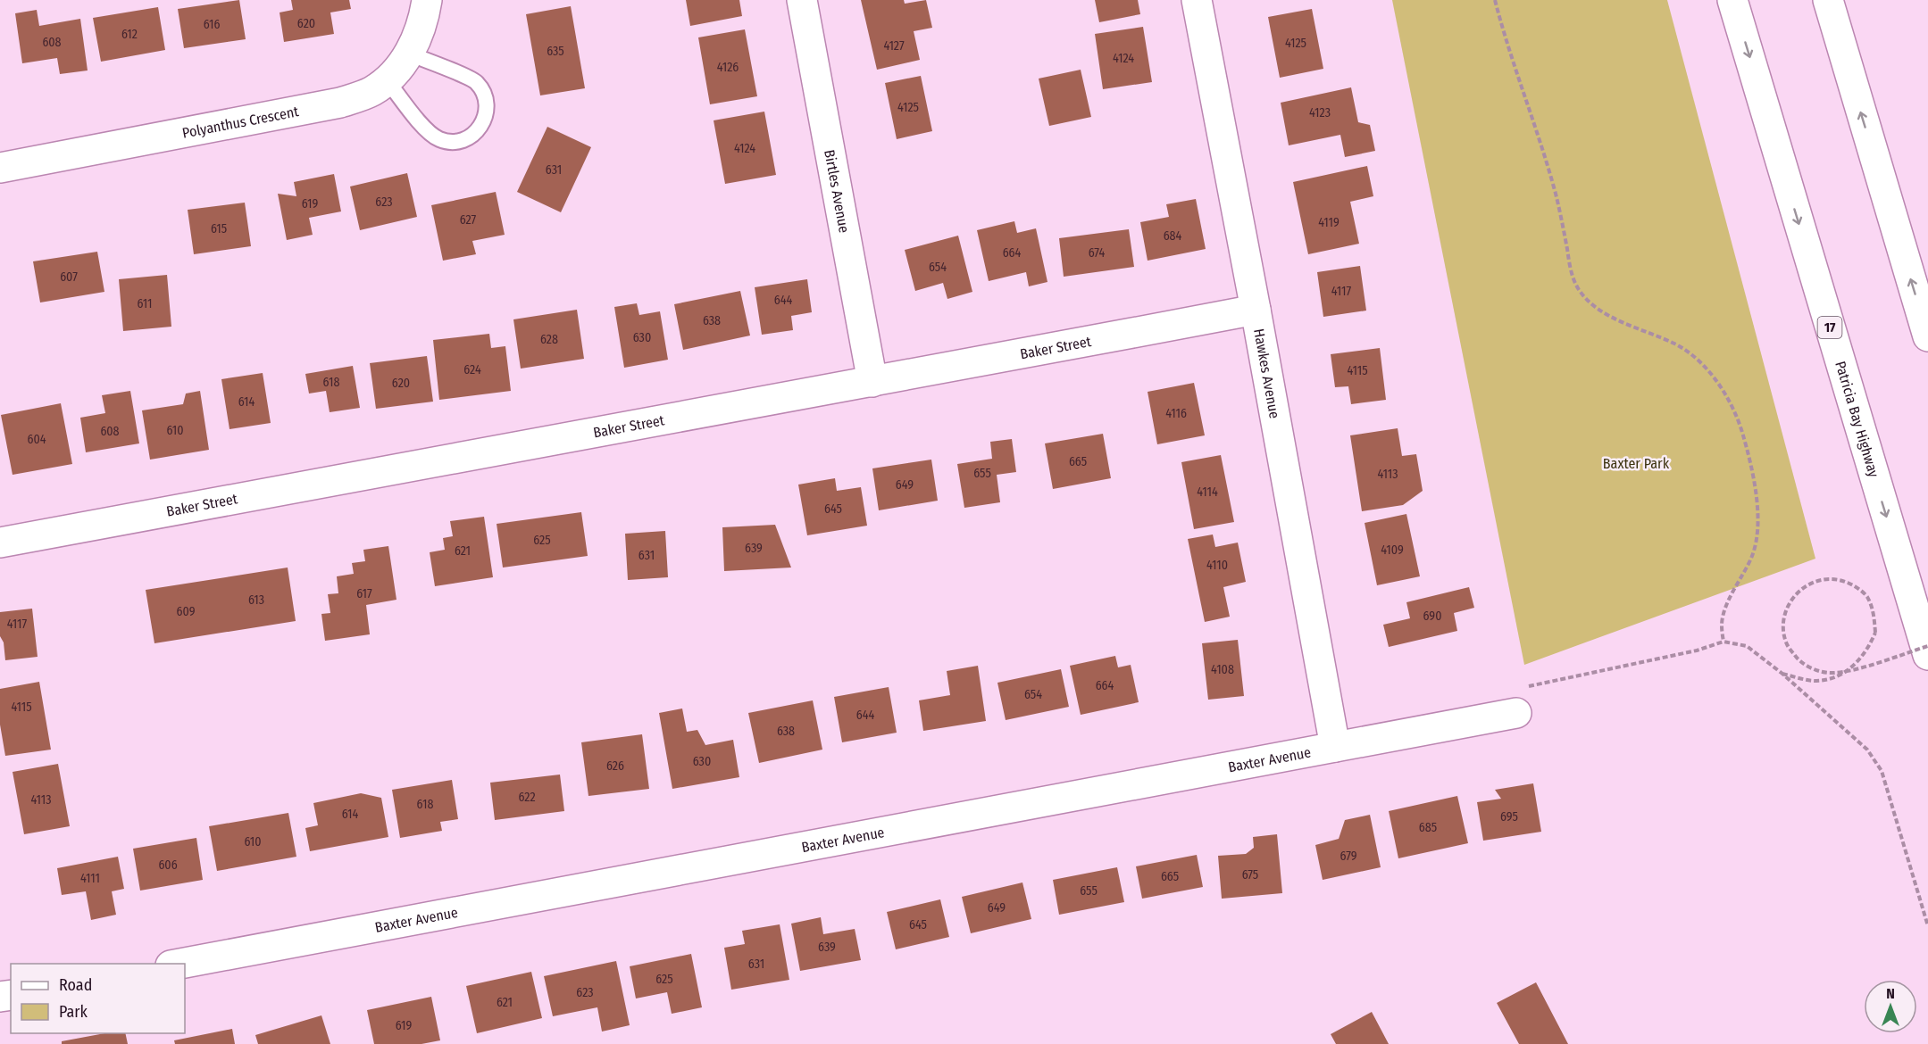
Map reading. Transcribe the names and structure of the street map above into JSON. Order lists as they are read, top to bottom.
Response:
{
  "streets": {
    "main road": [
      "Polyanthus Crescent",
      "Birtles Avenue",
      "17",
      "Baker Street",
      "Hawkes Avenue",
      "Patricia Bay Highway",
      "Baxter Avenue"
    ]
  },
  "crossings": [
    ["Birtles Avenue", "Baker Street"],
    ["Baker Street", "Hawkes Avenue"],
    ["Hawkes Avenue", "Baxter Avenue"]
  ],
  "parks": ["Baxter Park"],
  "house_numbers": [
    "620",
    "616",
    "612",
    "608",
    "4125",
    "4127",
    "635",
    "4124",
    "4126",
    "4125",
    "4123",
    "4124",
    "631",
    "623",
    "619",
    "627",
    "4119",
    "615",
    "684",
    "664",
    "674",
    "654",
    "607",
    "4117",
    "644",
    "611",
    "638",
    "630",
    "628",
    "624",
    "4115",
    "618",
    "620",
    "614",
    "4116",
    "610",
    "608",
    "604",
    "665",
    "655",
    "4113",
    "649",
    "4114",
    "645",
    "625",
    "639",
    "4109",
    "621",
    "631",
    "4110",
    "617",
    "613",
    "609",
    "690",
    "4117",
    "4108",
    "664",
    "654",
    "4115",
    "644",
    "638",
    "630",
    "626",
    "622",
    "4113",
    "618",
    "614",
    "695",
    "685",
    "610",
    "679",
    "606",
    "675",
    "665",
    "4111",
    "655",
    "649",
    "645",
    "639",
    "631",
    "625",
    "623",
    "621",
    "619"
  ],
  "legend": ["Road", "Park"],
  "north": "top"
}
